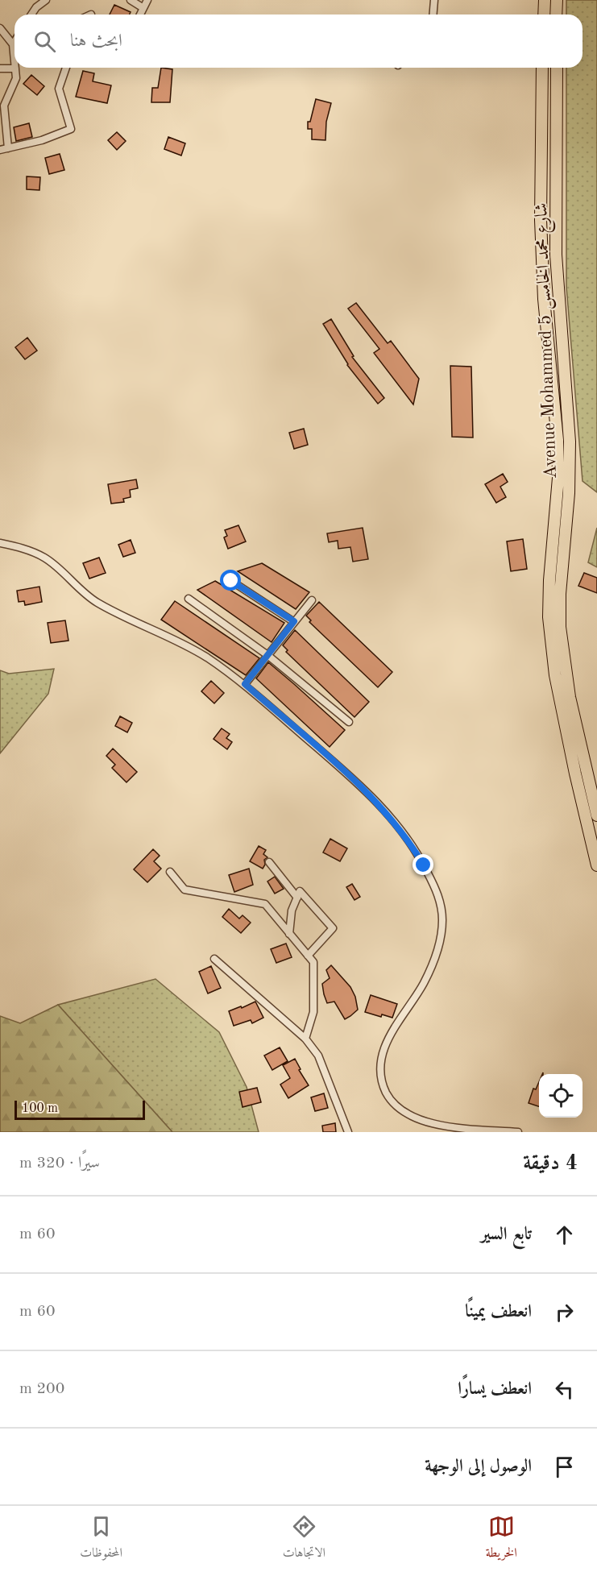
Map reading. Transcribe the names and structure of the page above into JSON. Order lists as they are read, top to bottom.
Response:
{
  "streets": {
    "main road": ["Avenue Mohammed 5 شارع محمد الخامس"]
  },
  "scale_bar": "100 m",
  "page": {
    "search": "ابحث هنا",
    "scale": "100 m",
    "heading": ["4 دقيقة", "سيرًا · 320 m"],
    "list": [
      ["تابع السير", "60 m"],
      ["انعطف يمينًا", "60 m"],
      ["انعطف يسارًا", "200 m"],
      "الوصول إلى الوجهة"
    ],
    "nav": ["الخريطة", "الاتجاهات", "المحفوظات"]
  }
}
